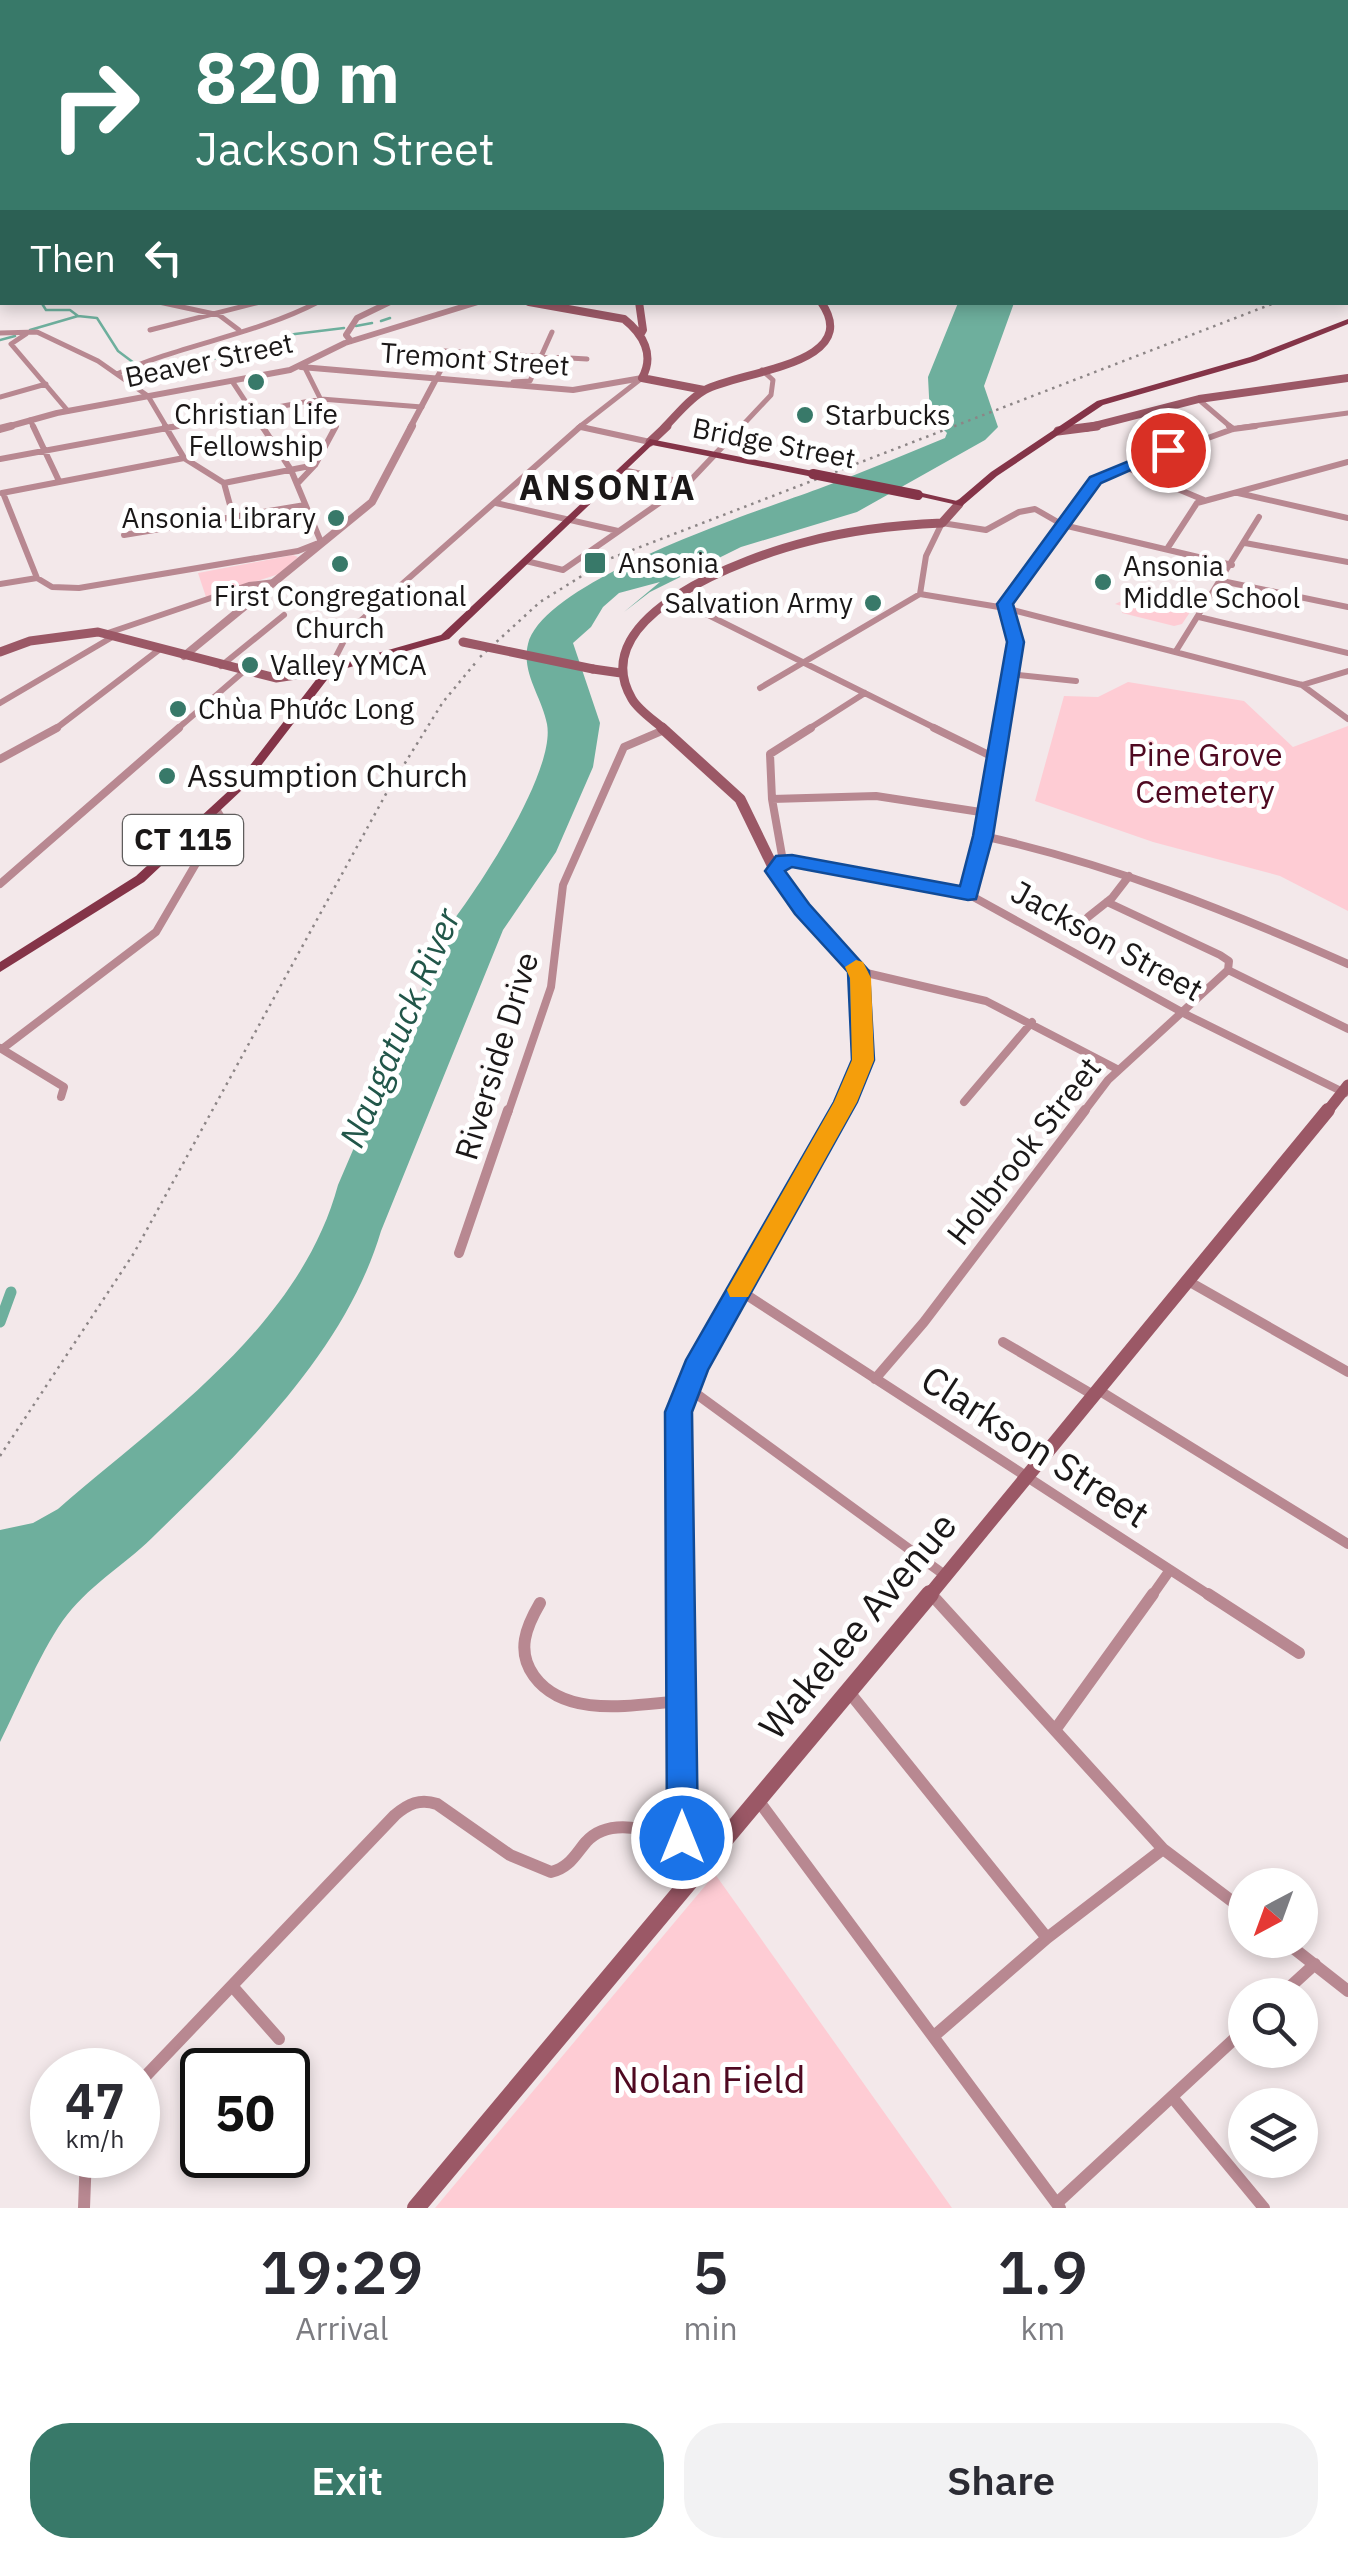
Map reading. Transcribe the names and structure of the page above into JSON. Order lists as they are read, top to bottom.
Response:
{
  "streets": {
    "main road": [
      "Tremont Street",
      "Bridge Street",
      "CT 115",
      "Wakelee Avenue"
    ],
    "street": [
      "Beaver Street",
      "Jackson Street",
      "Riverside Drive",
      "Holbrook Street",
      "Clarkson Street"
    ]
  },
  "crossings": [
    ["Tremont Street", "Beaver Street"],
    ["Jackson Street", "Holbrook Street"],
    ["Jackson Street", "Wakelee Avenue"],
    ["Holbrook Street", "Clarkson Street"],
    ["Clarkson Street", "Wakelee Avenue"]
  ],
  "districts": ["ANSONIA"],
  "water": ["Naugatuck River"],
  "parks": ["Pine Grove Cemetery", "Nolan Field"],
  "places": {
    "other": [
      "Christian Life Fellowship",
      "Starbucks",
      "Ansonia Library",
      "First Congregational Church",
      "Ansonia Middle School",
      "Salvation Army",
      "Valley YMCA",
      "Chùa Phước Long",
      "Assumption Church"
    ],
    "transit": ["Ansonia"]
  },
  "north": "bottom left",
  "page": {
    "turn": ["820 m", "Jackson Street"],
    "then": "Then",
    "speed": "47 km/h",
    "limit": "50",
    "eta": [
      "19:29",
      "Arrival",
      "5",
      "min",
      "1.9",
      "km"
    ],
    "buttons": ["Exit", "Share"]
  }
}
